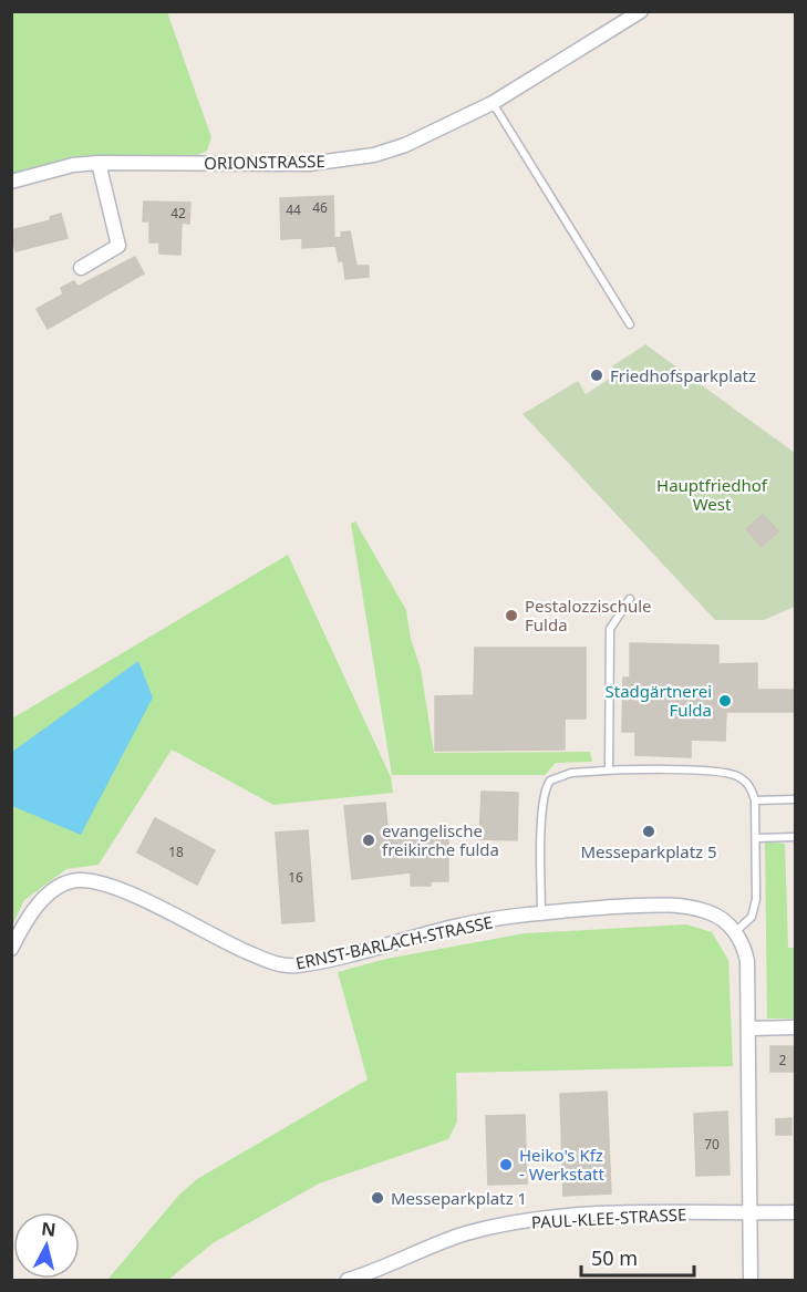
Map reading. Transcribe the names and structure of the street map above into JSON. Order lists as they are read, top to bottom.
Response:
{
  "streets": {
    "street": ["ORIONSTRASSE", "ERNST-BARLACH-STRASSE", "PAUL-KLEE-STRASSE"]
  },
  "parks": ["Hauptfriedhof West"],
  "places": [
    "Friedhofsparkplatz",
    "Pestalozzischule Fulda",
    "Stadgärtnerei Fulda",
    "Messeparkplatz 5",
    "evangelische freikirche fulda",
    "Heiko's Kfz - Werkstatt",
    "Messeparkplatz 1"
  ],
  "house_numbers": [
    "46",
    "44",
    "42",
    "18",
    "16",
    "2",
    "70"
  ],
  "scale_bar": "50 m",
  "north": "top"
}
